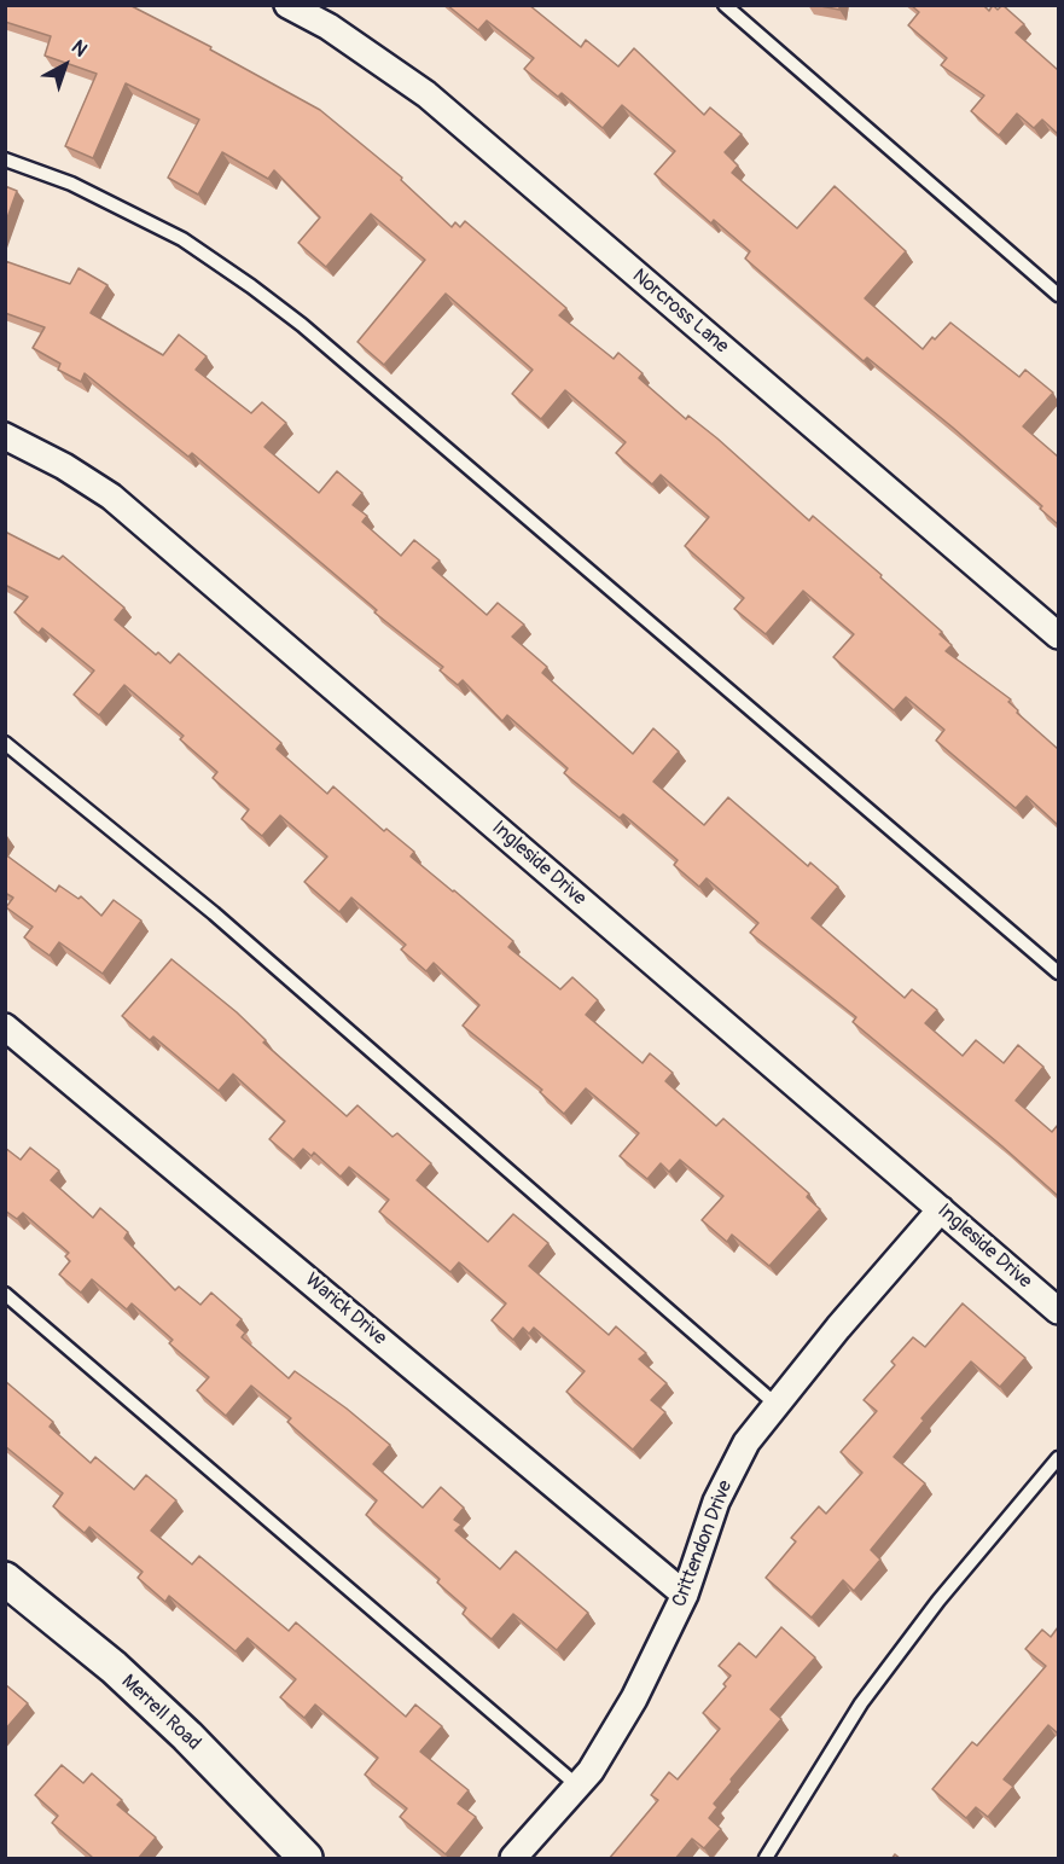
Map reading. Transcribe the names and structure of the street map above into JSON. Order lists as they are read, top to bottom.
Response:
{
  "streets": {
    "street": [
      "Norcross Lane",
      "Ingleside Drive",
      "Warick Drive",
      "Crittendon Drive",
      "Merrell Road"
    ]
  },
  "crossings": [
    ["Ingleside Drive", "Crittendon Drive"],
    ["Warick Drive", "Crittendon Drive"]
  ],
  "north": "top right"
}
